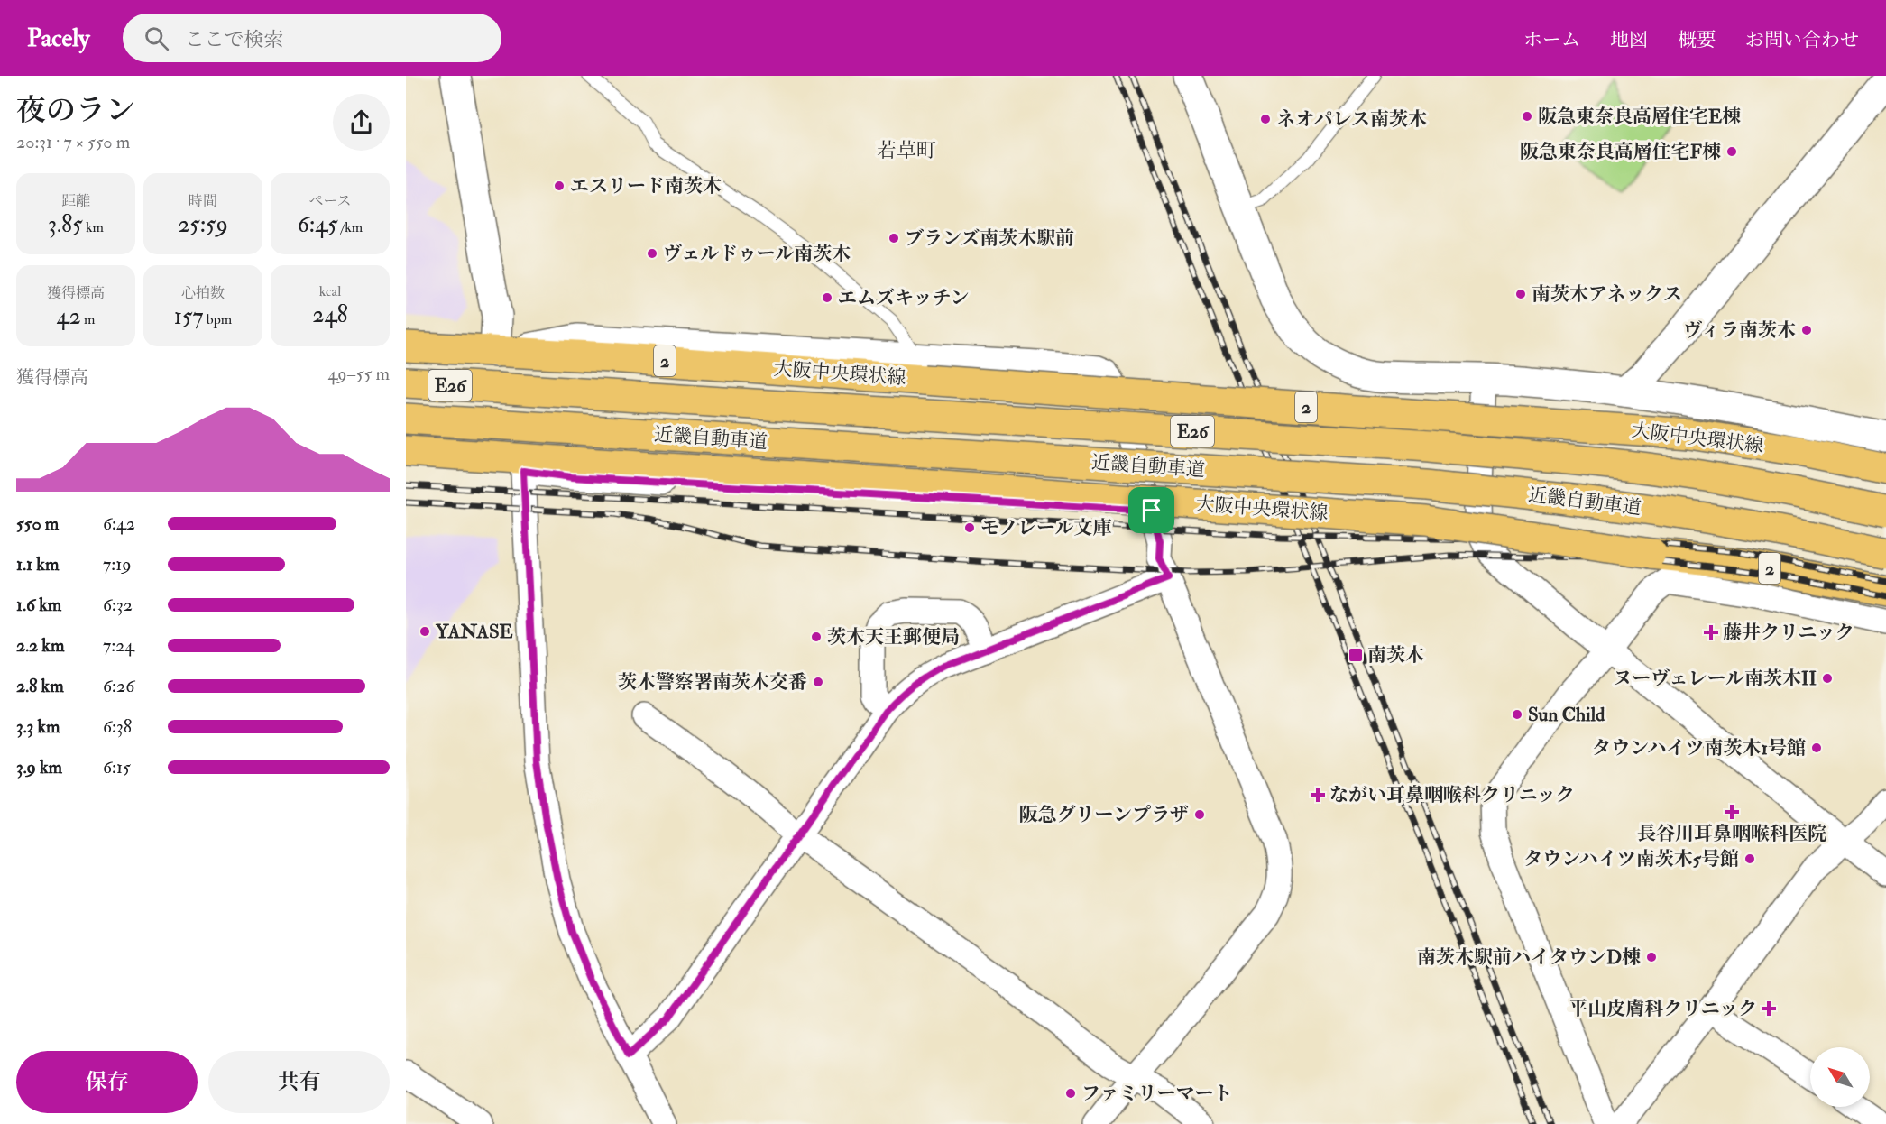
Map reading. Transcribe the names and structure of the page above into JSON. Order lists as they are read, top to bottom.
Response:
{
  "streets": {
    "main road": [
      "2",
      "大阪中央環状線",
      "E26",
      "近畿自動車道"
    ]
  },
  "districts": ["若草町"],
  "places": {
    "other": [
      "阪急東奈良高層住宅E棟",
      "ネオパレス南茨木",
      "阪急東奈良高層住宅F棟",
      "エスリード南茨木",
      "ブランズ南茨木駅前",
      "ヴェルドゥール南茨木",
      "南茨木アネックス",
      "エムズキッチン",
      "ヴィラ南茨木",
      "モノレール文庫",
      "YANASE",
      "茨木天王郵便局",
      "ヌーヴェレール南茨木II",
      "茨木警察署南茨木交番",
      "Sun Child",
      "タウンハイツ南茨木1号館",
      "阪急グリーンプラザ",
      "タウンハイツ南茨木5号館",
      "南茨木駅前ハイタウンD棟",
      "ファミリーマート"
    ],
    "health": [
      "藤井クリニック",
      "ながい耳鼻咽喉科クリニック",
      "長谷川耳鼻咽喉科医院",
      "平山皮膚科クリニック"
    ],
    "transit": ["南茨木"]
  },
  "north": "top left",
  "page": {
    "header": "Pacely",
    "search": "ここで検索",
    "nav": [
      "ホーム",
      "地図",
      "概要",
      "お問い合わせ"
    ],
    "heading": ["夜のラン", "20:31 · 7 × 550 m"],
    "stats": [
      ["距離", "3.85 km"],
      ["時間", "25:59"],
      ["ペース", "6:45 /km"],
      ["獲得標高", "42 m"],
      ["心拍数", "157 bpm"],
      ["kcal", "248"]
    ],
    "chart": ["獲得標高", "49–55 m"],
    "list": [
      {
        "name": "550 m",
        "note": "6:42"
      },
      {
        "name": "1.1 km",
        "note": "7:19"
      },
      {
        "name": "1.6 km",
        "note": "6:32"
      },
      {
        "name": "2.2 km",
        "note": "7:24"
      },
      {
        "name": "2.8 km",
        "note": "6:26"
      },
      {
        "name": "3.3 km",
        "note": "6:38"
      },
      {
        "name": "3.9 km",
        "note": "6:15"
      }
    ],
    "buttons": ["保存", "共有"]
  }
}
